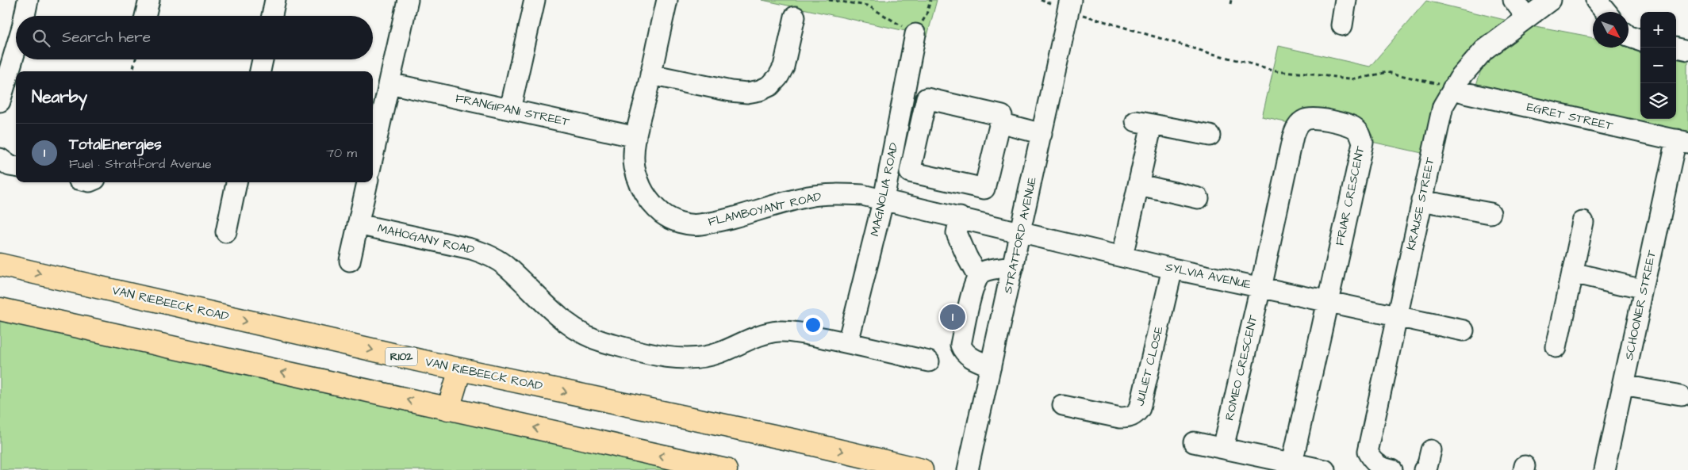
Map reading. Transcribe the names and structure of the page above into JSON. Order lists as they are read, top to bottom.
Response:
{
  "streets": {
    "main road": ["VAN RIEBEECK ROAD", "R102"],
    "street": [
      "FRANGIPANI STREET",
      "EGRET STREET",
      "MAGNOLIA ROAD",
      "FRIAR CRESCENT",
      "KRAUSE STREET",
      "FLAMBOYANT ROAD",
      "STRATFORD AVENUE",
      "MAHOGANY ROAD",
      "SYLVIA AVENUE",
      "SCHOONER STREET",
      "JULIET CLOSE",
      "ROMEO CRESCENT"
    ]
  },
  "crossings": [
    ["FRANGIPANI STREET", "FLAMBOYANT ROAD"],
    ["EGRET STREET", "KRAUSE STREET"],
    ["EGRET STREET", "SCHOONER STREET"],
    ["MAGNOLIA ROAD", "FLAMBOYANT ROAD"],
    ["MAGNOLIA ROAD", "MAHOGANY ROAD"],
    ["FRIAR CRESCENT", "SYLVIA AVENUE"],
    ["FRIAR CRESCENT", "ROMEO CRESCENT"],
    ["KRAUSE STREET", "SYLVIA AVENUE"],
    ["FLAMBOYANT ROAD", "STRATFORD AVENUE"],
    ["FLAMBOYANT ROAD", "SYLVIA AVENUE"],
    ["STRATFORD AVENUE", "SYLVIA AVENUE"],
    ["SYLVIA AVENUE", "JULIET CLOSE"],
    ["SYLVIA AVENUE", "ROMEO CRESCENT"]
  ],
  "north": "bottom right",
  "page": {
    "map_buttons": ["+", "−"],
    "search": "Search here",
    "heading": "Nearby",
    "list": [
      {
        "mark": "1",
        "name": "TotalEnergies",
        "note": "Fuel · Stratford Avenue",
        "value": "70 m"
      }
    ],
    "pins": "1"
  }
}
